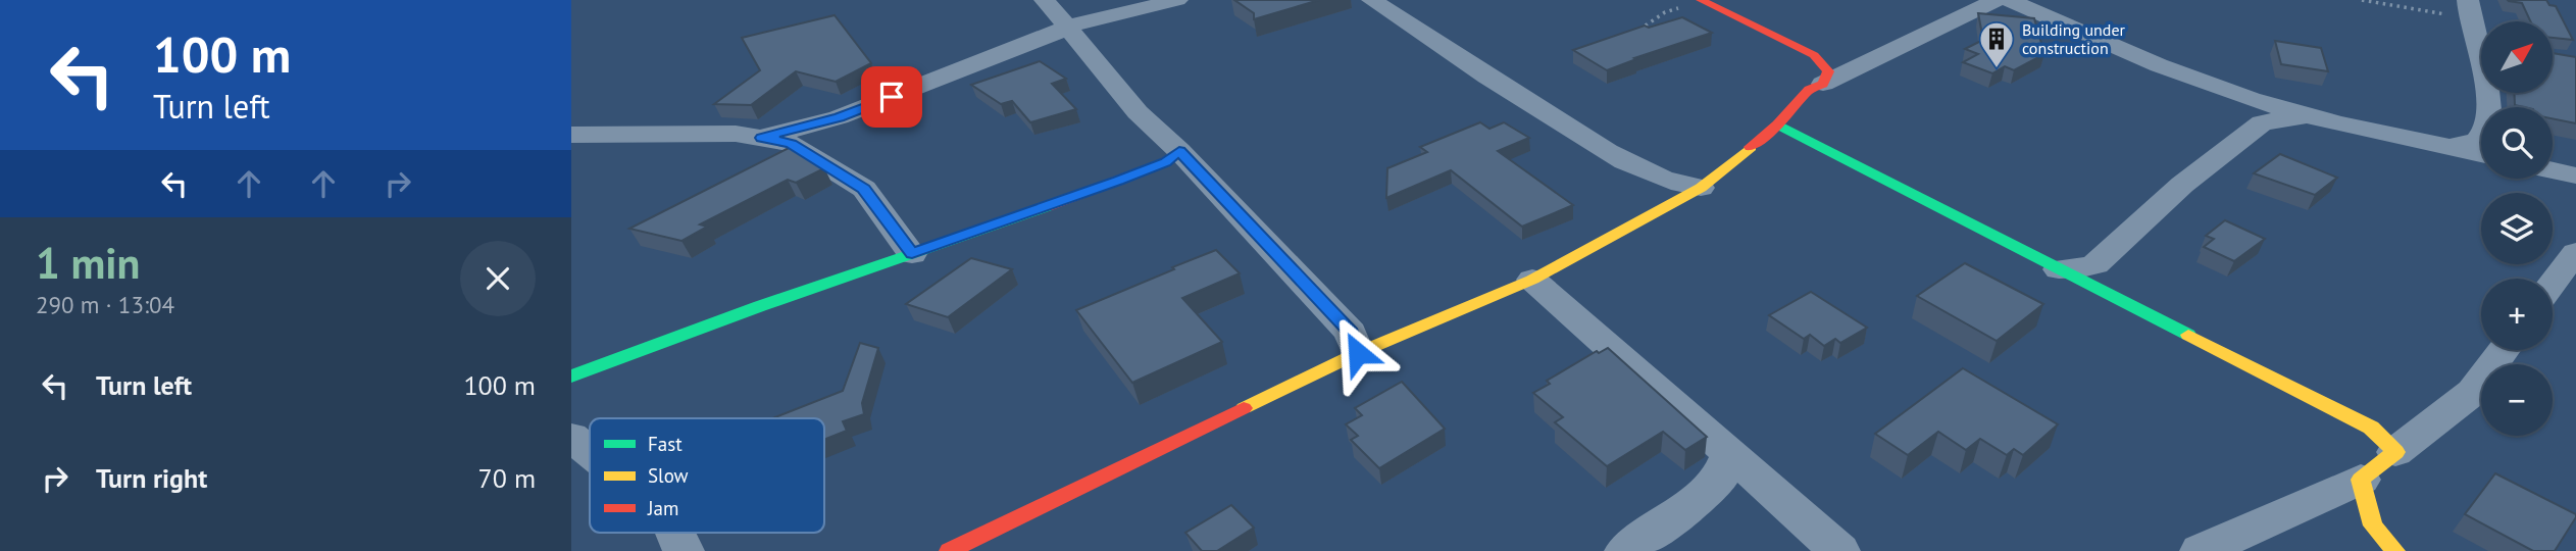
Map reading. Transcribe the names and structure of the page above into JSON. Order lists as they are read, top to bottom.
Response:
{
  "places": {
    "building": ["Building under construction"]
  },
  "legend": ["Fast", "Slow", "Jam"],
  "north": "top right",
  "page": {
    "turn": ["100 m", "Turn left"],
    "map_buttons": ["+", "−"],
    "heading": ["1 min", "290 m · 13:04"],
    "list": [
      {
        "name": "Turn left",
        "value": "100 m"
      },
      {
        "name": "Turn right",
        "value": "70 m"
      }
    ]
  }
}
